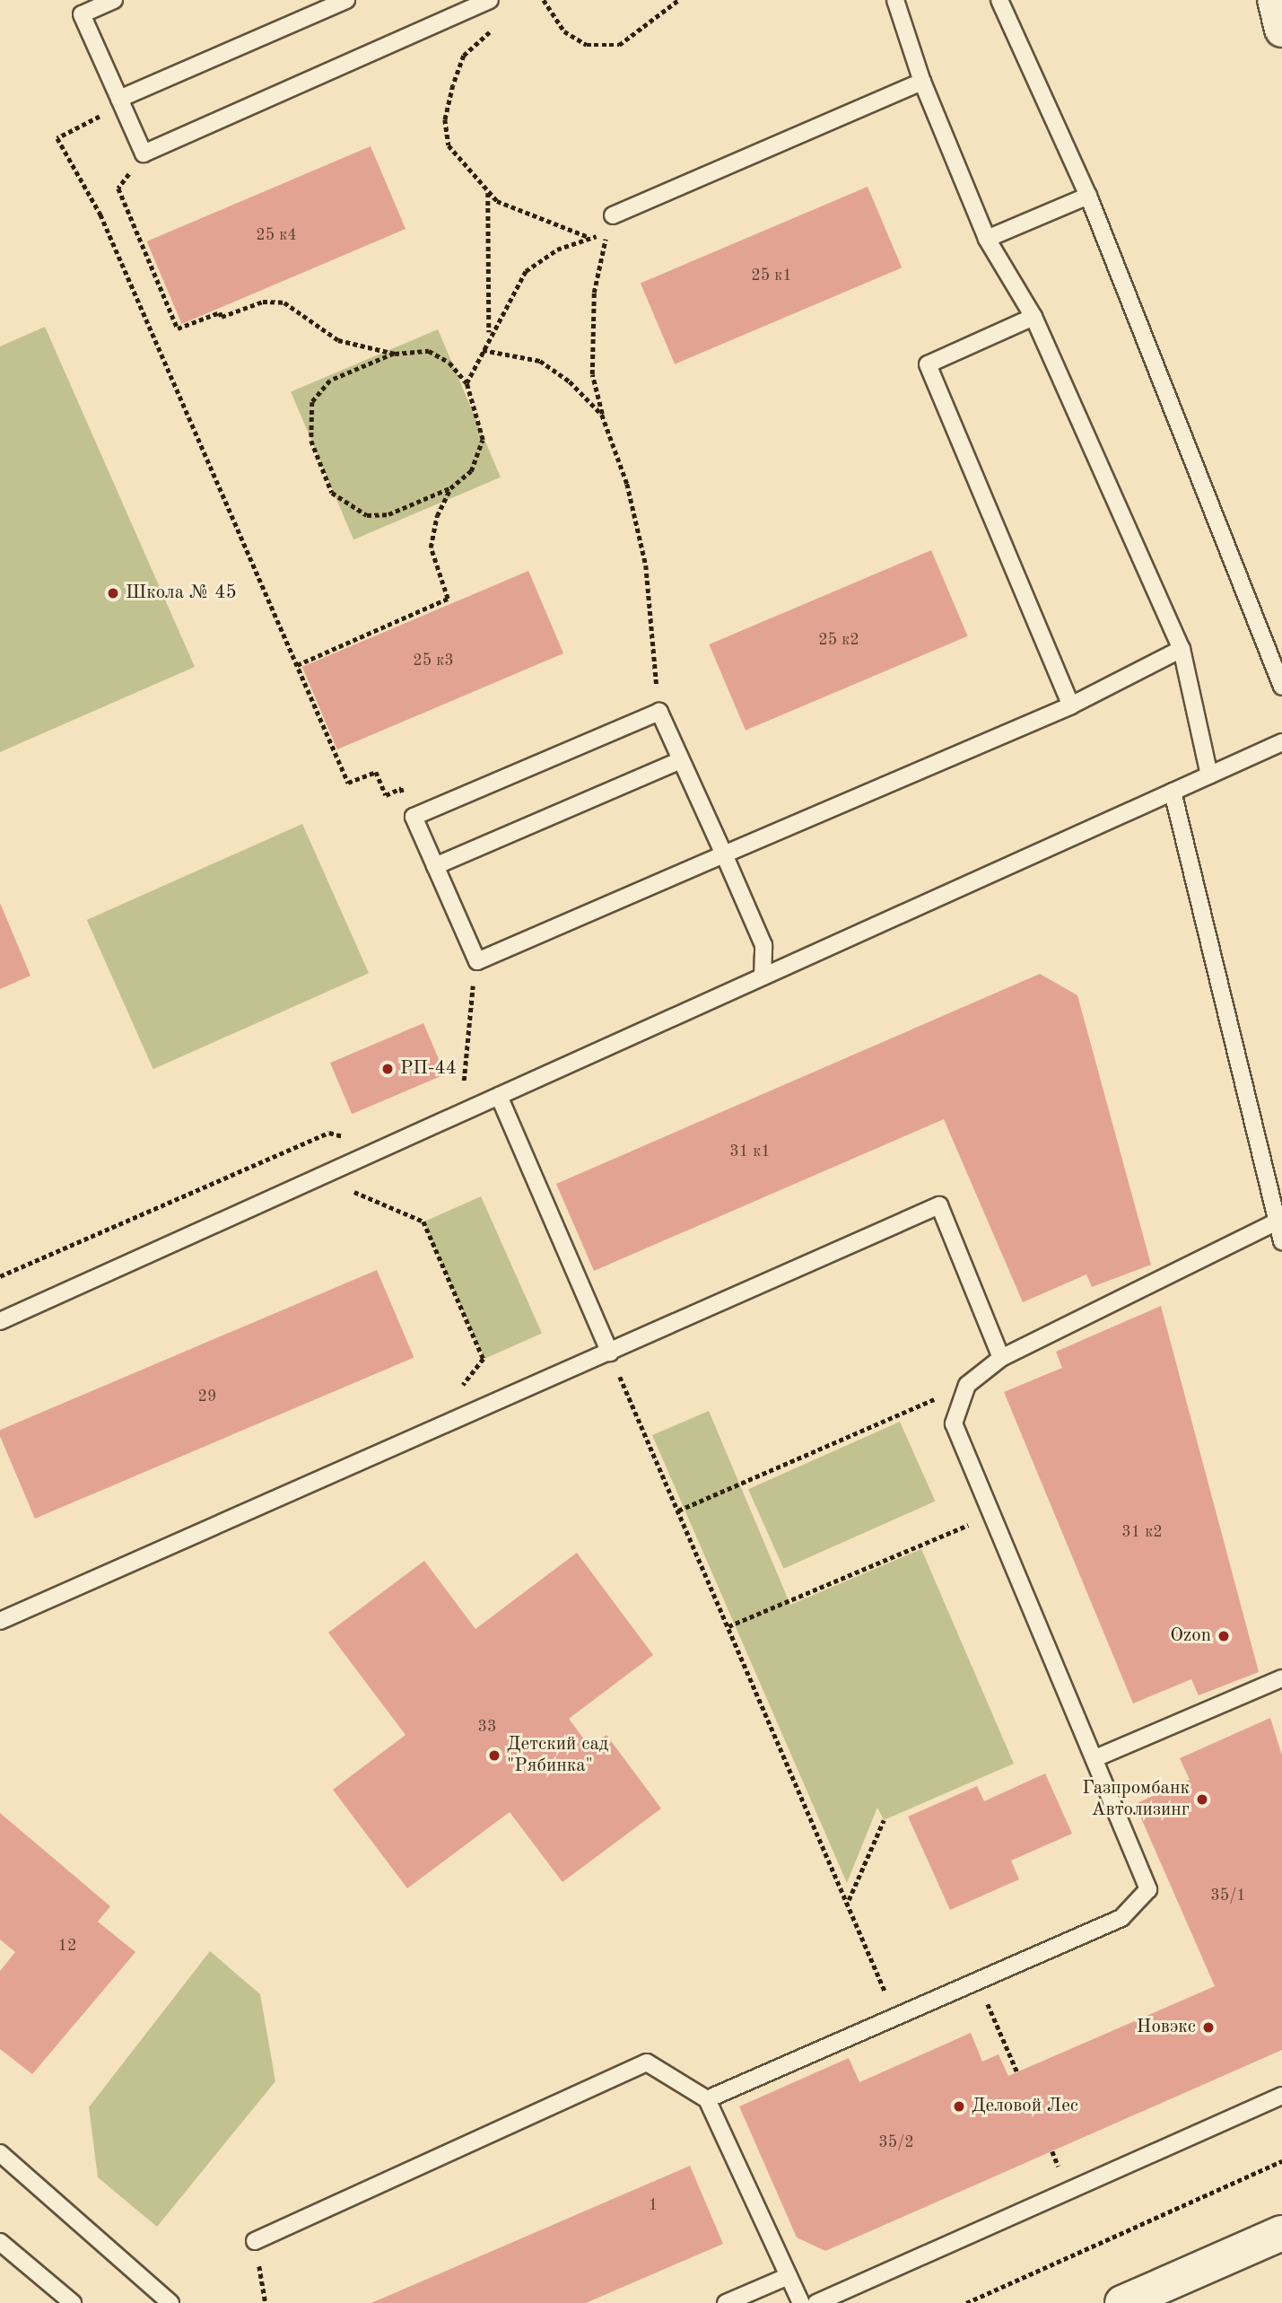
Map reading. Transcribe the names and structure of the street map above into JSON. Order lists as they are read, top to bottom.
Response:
{
  "places": [
    "Школа № 45",
    "РП-44",
    "Ozon",
    "Детский сад \"Рябинка\"",
    "Газпромбанк Автолизинг",
    "Новэкс",
    "Деловой Лес"
  ],
  "house_numbers": [
    "25 к4",
    "25 к1",
    "25 к2",
    "25 к3",
    "31 к1",
    "29",
    "31 к2",
    "33",
    "35/1",
    "12",
    "35/2",
    "1"
  ]
}
